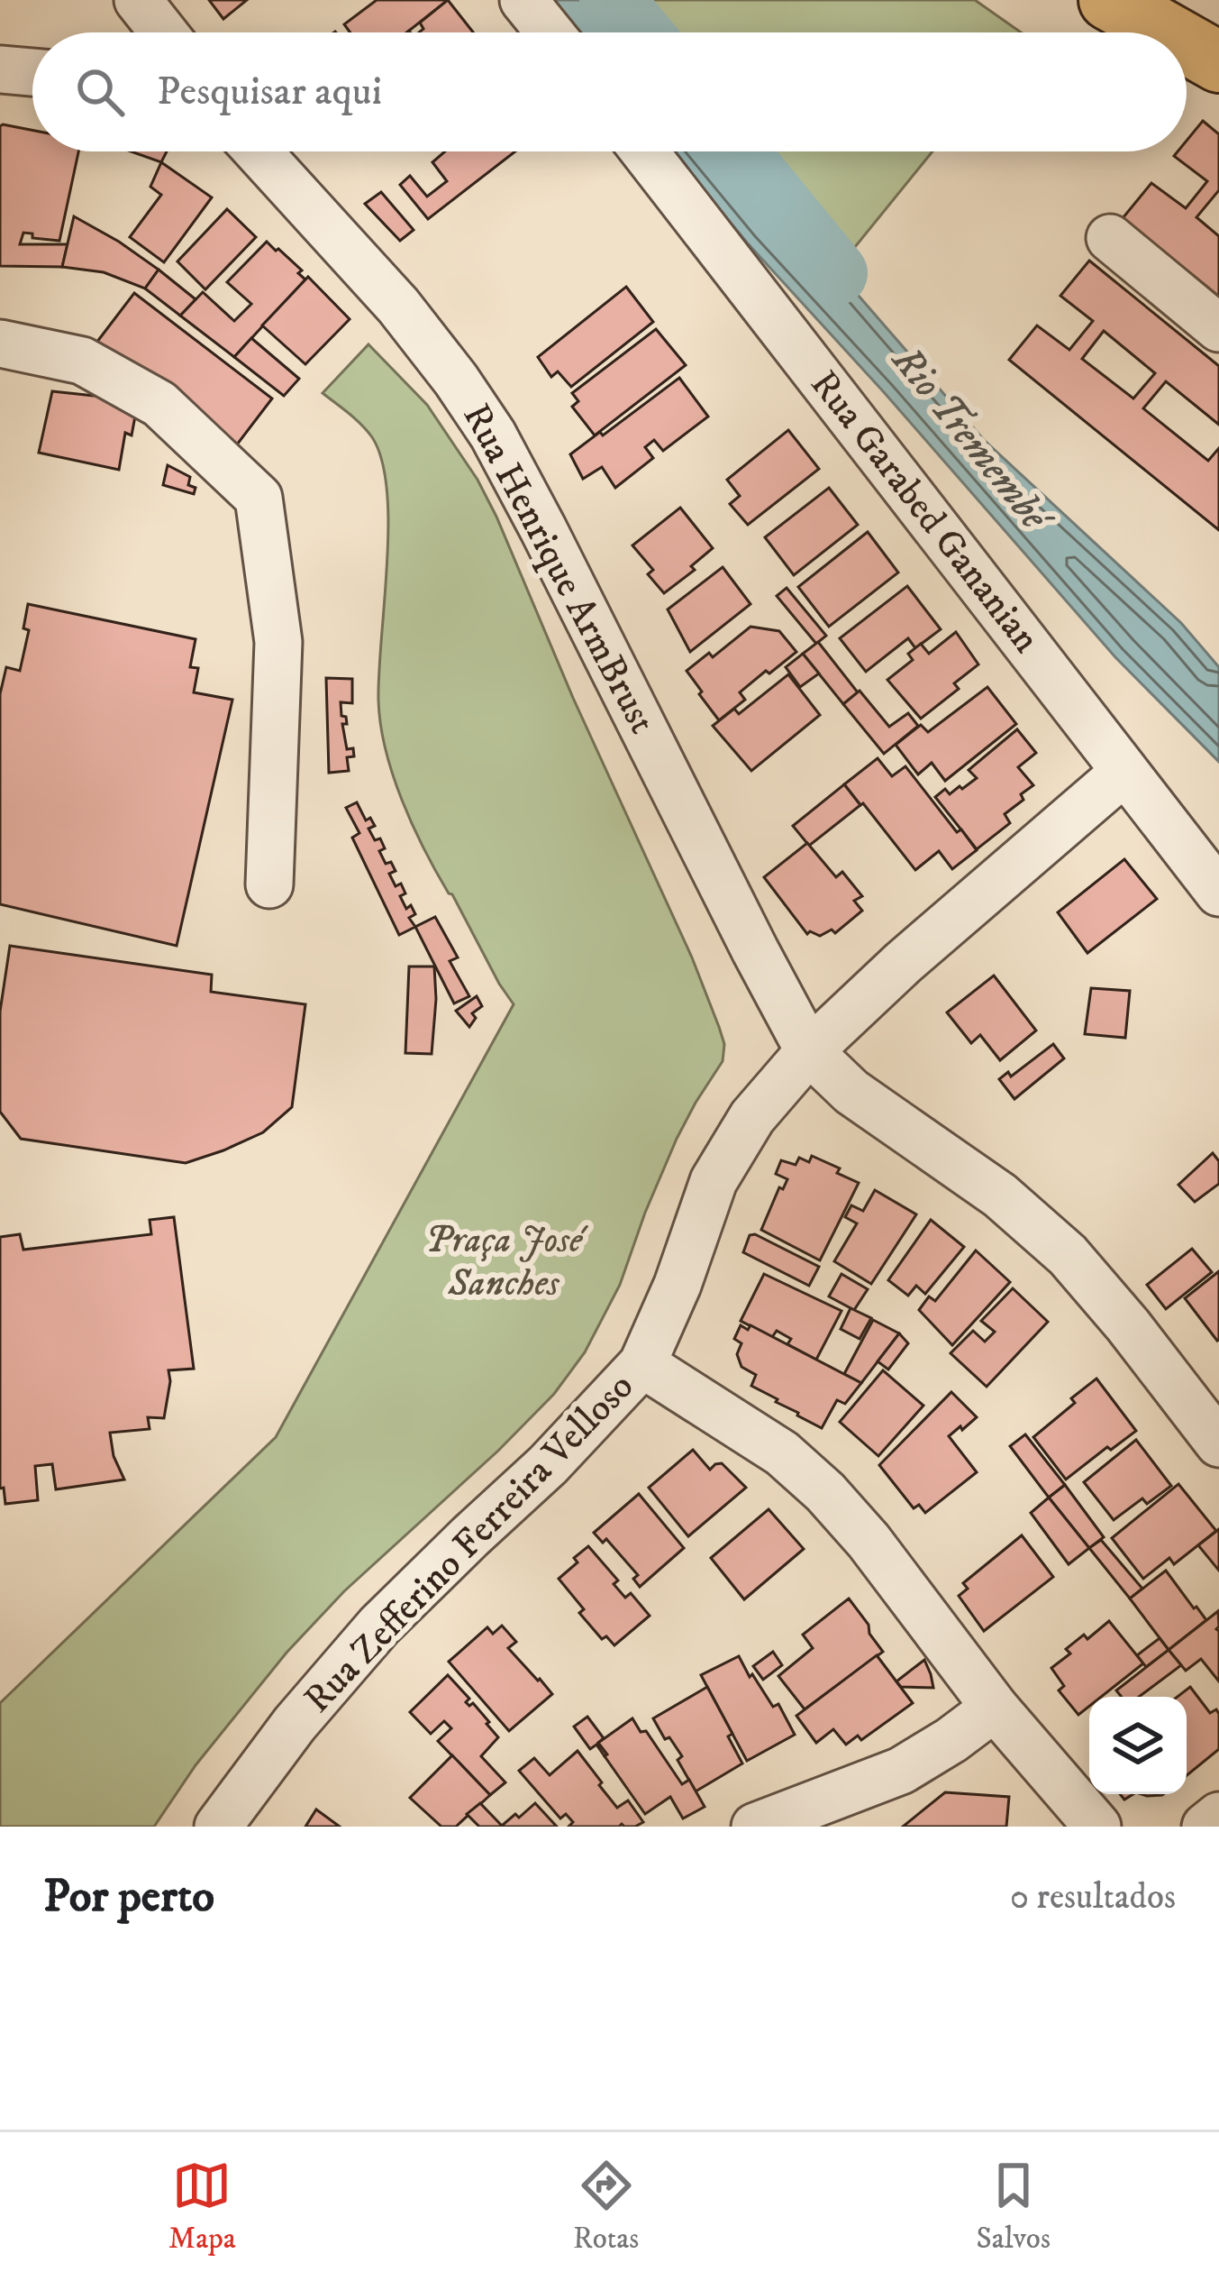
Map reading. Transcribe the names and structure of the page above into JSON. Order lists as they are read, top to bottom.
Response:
{
  "streets": {
    "street": ["Rua Garabed Gananian", "Rua Henrique ArmBrust", "Rua Zefferino Ferreira Velloso"]
  },
  "crossings": [
    ["Rua Garabed Gananian", "Rua Zefferino Ferreira Velloso"],
    ["Rua Henrique ArmBrust", "Rua Zefferino Ferreira Velloso"]
  ],
  "water": ["Rio Tremembé"],
  "parks": ["Praça José Sanches"],
  "page": {
    "search": "Pesquisar aqui",
    "heading": ["Por perto", "0 resultados"],
    "nav": ["Mapa", "Rotas", "Salvos"]
  }
}
